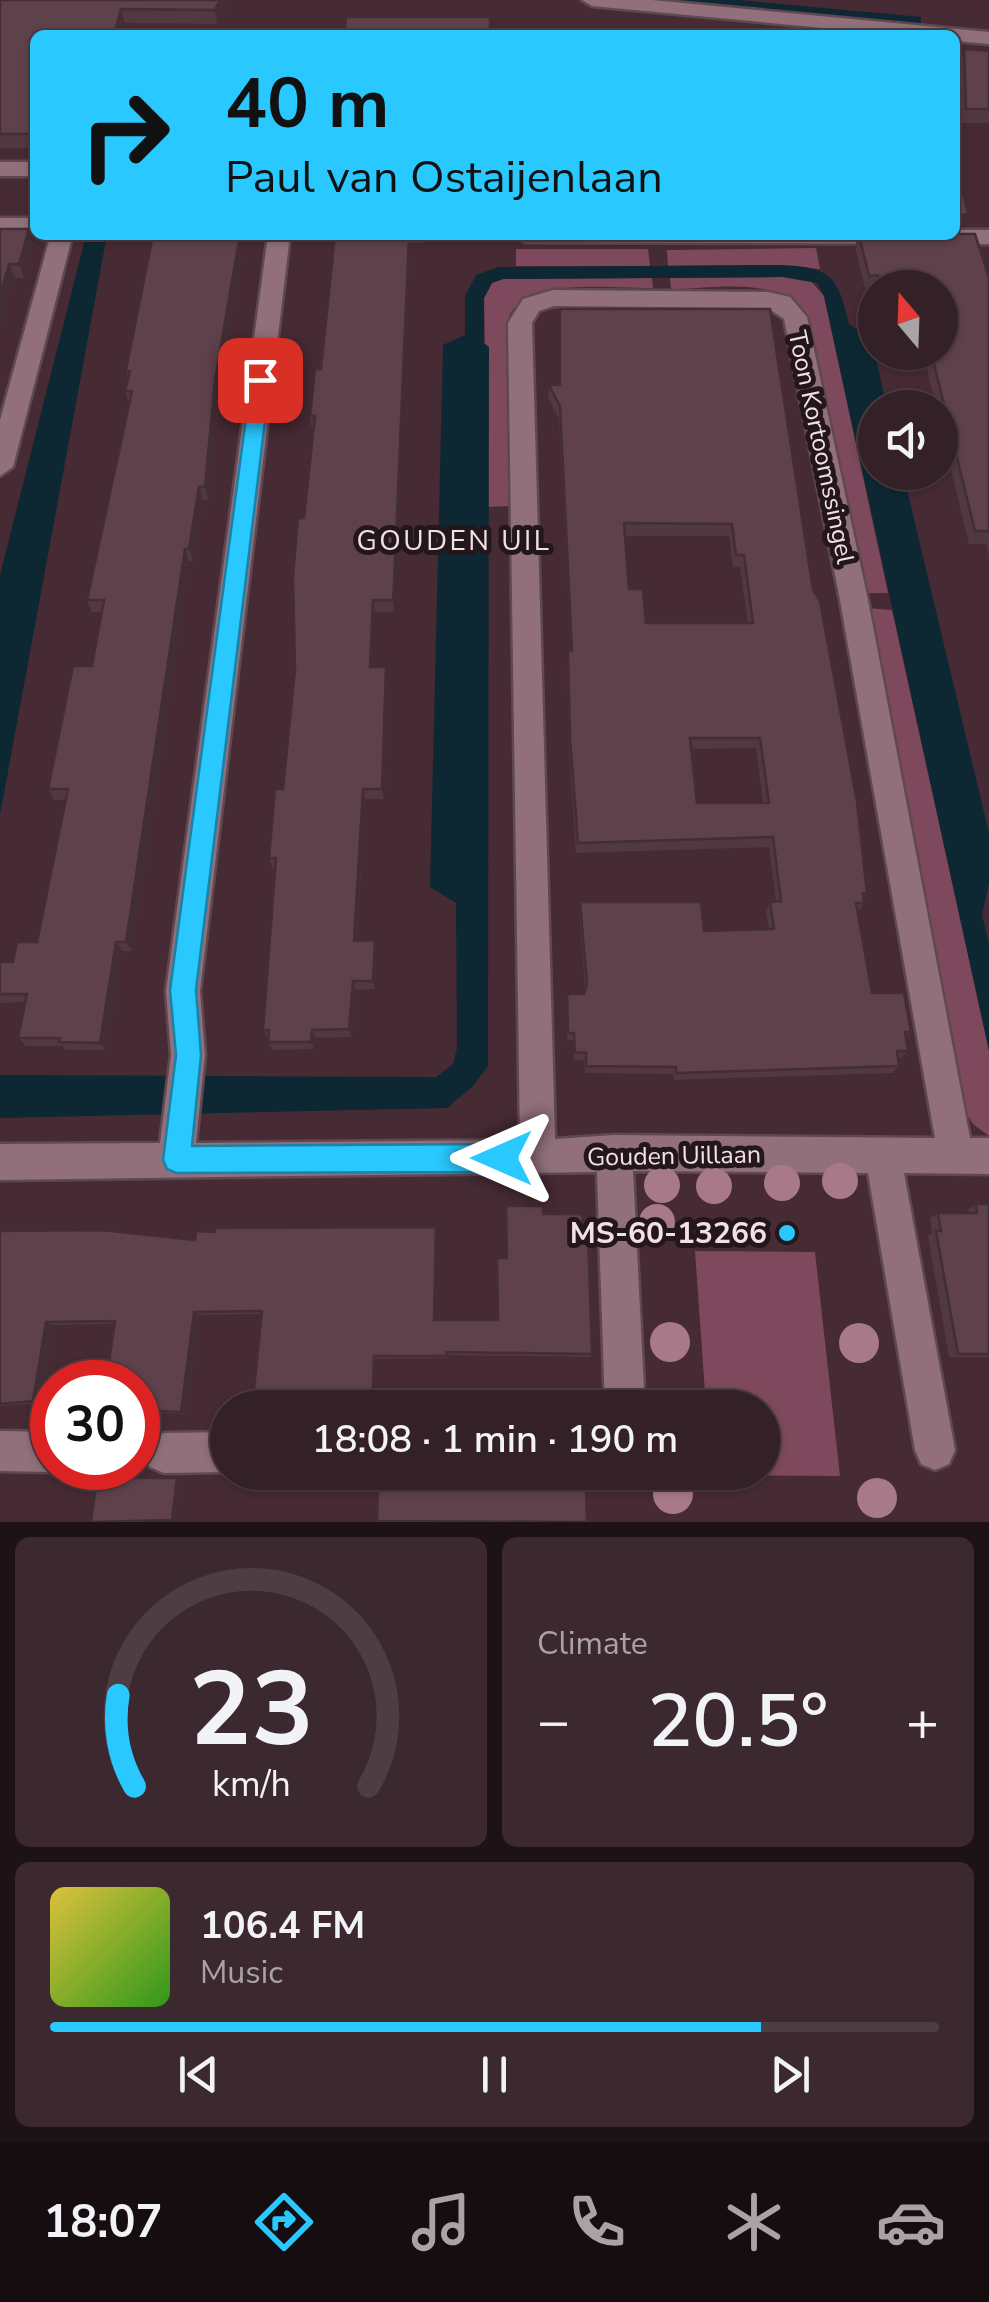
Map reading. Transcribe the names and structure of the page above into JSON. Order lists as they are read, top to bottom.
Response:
{
  "streets": {
    "street": ["Toon Kortoomssingel", "Gouden Uillaan"]
  },
  "crossings": [
    ["Toon Kortoomssingel", "Gouden Uillaan"]
  ],
  "districts": ["GOUDEN UIL"],
  "places": ["MS-60-13266"],
  "north": "top",
  "page": {
    "turn": ["40 m", "Paul van Ostaijenlaan"],
    "limit": "30",
    "trip": "18:08 · 1 min · 190 m",
    "tile": "Climate",
    "heat": ["−", "20.5°", "+"],
    "song": ["106.4 FM", "Music"],
    "tabs": "18:07",
    "gauge": ["23", "km/h"]
  }
}
